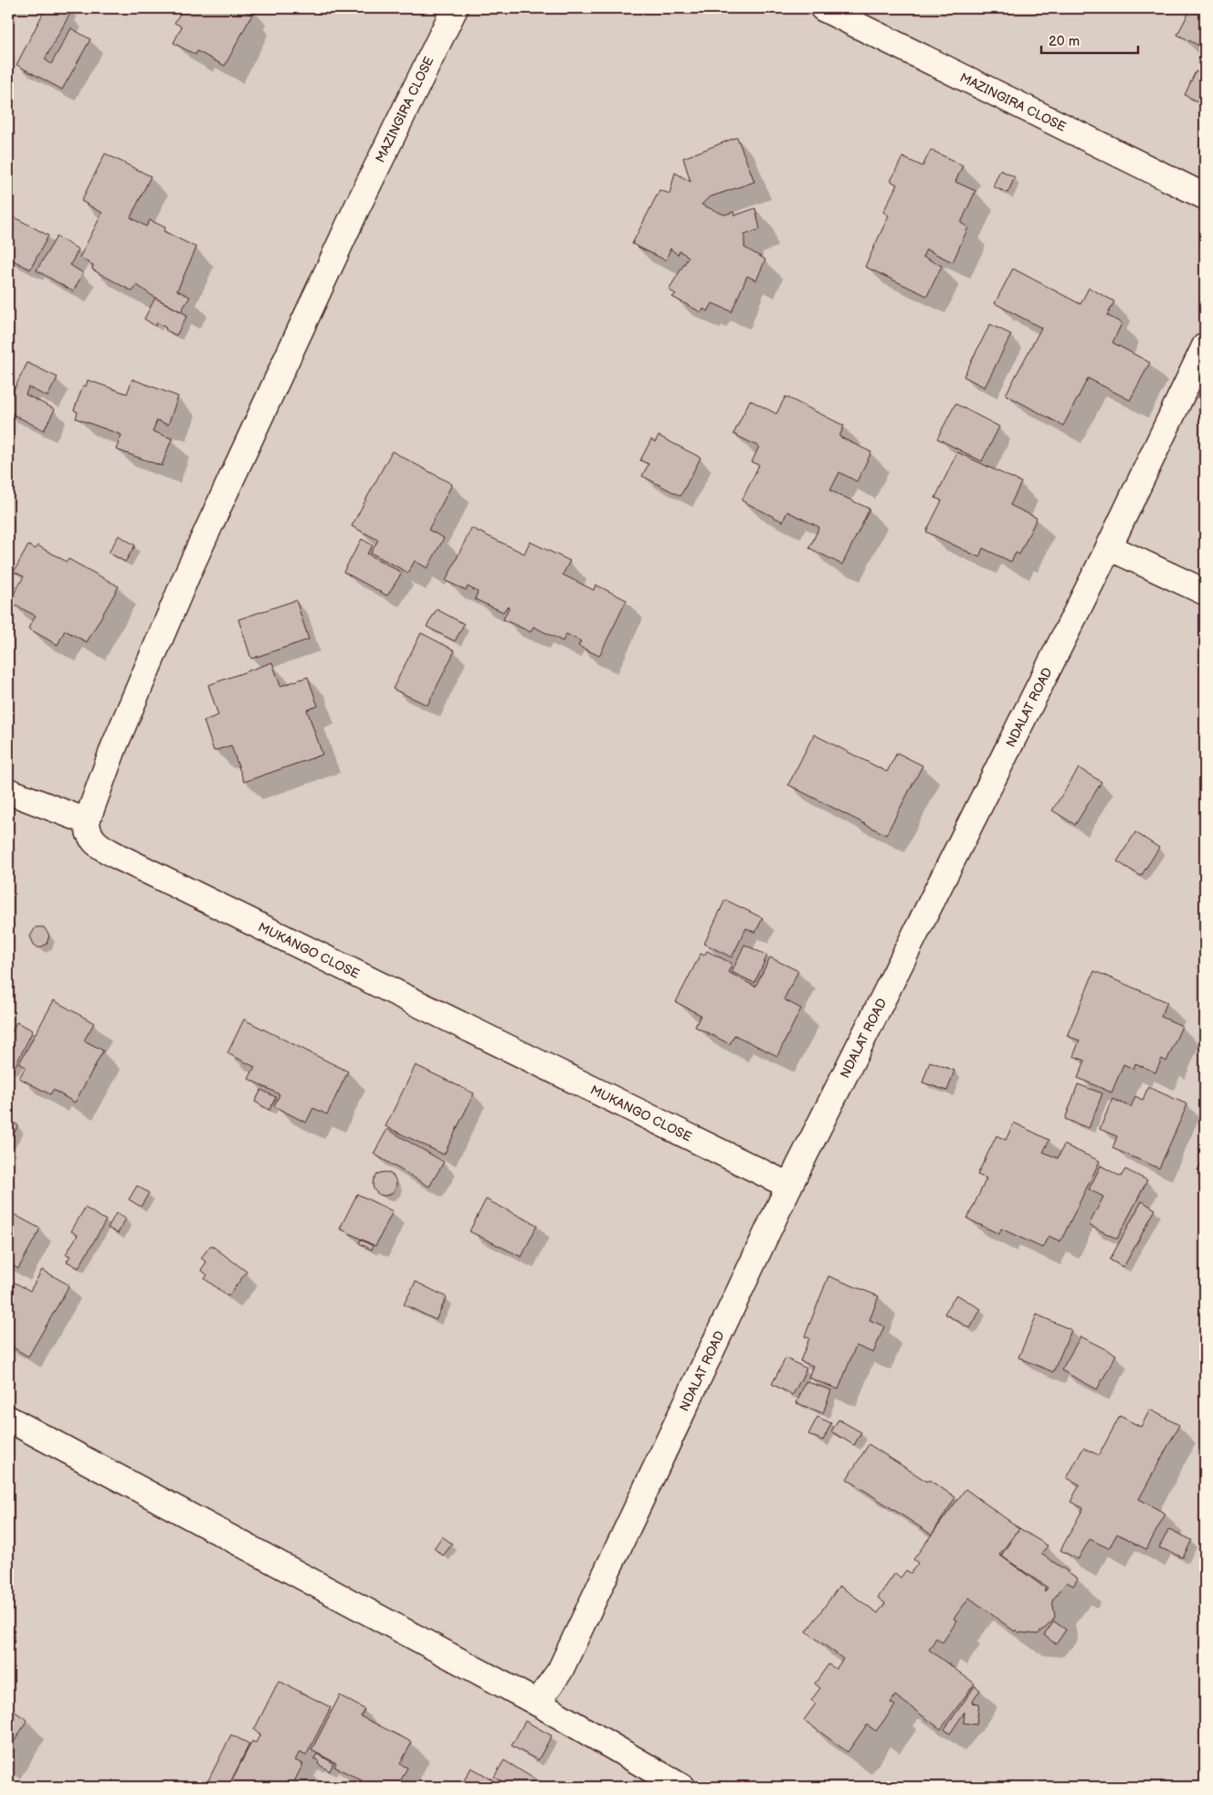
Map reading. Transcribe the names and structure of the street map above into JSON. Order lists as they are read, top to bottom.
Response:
{
  "streets": {
    "street": ["MAZINGIRA CLOSE", "NDALAT ROAD", "MUKANGO CLOSE"]
  },
  "crossings": [
    ["MAZINGIRA CLOSE", "MUKANGO CLOSE"],
    ["NDALAT ROAD", "MUKANGO CLOSE"]
  ],
  "scale_bar": "20 m"
}
